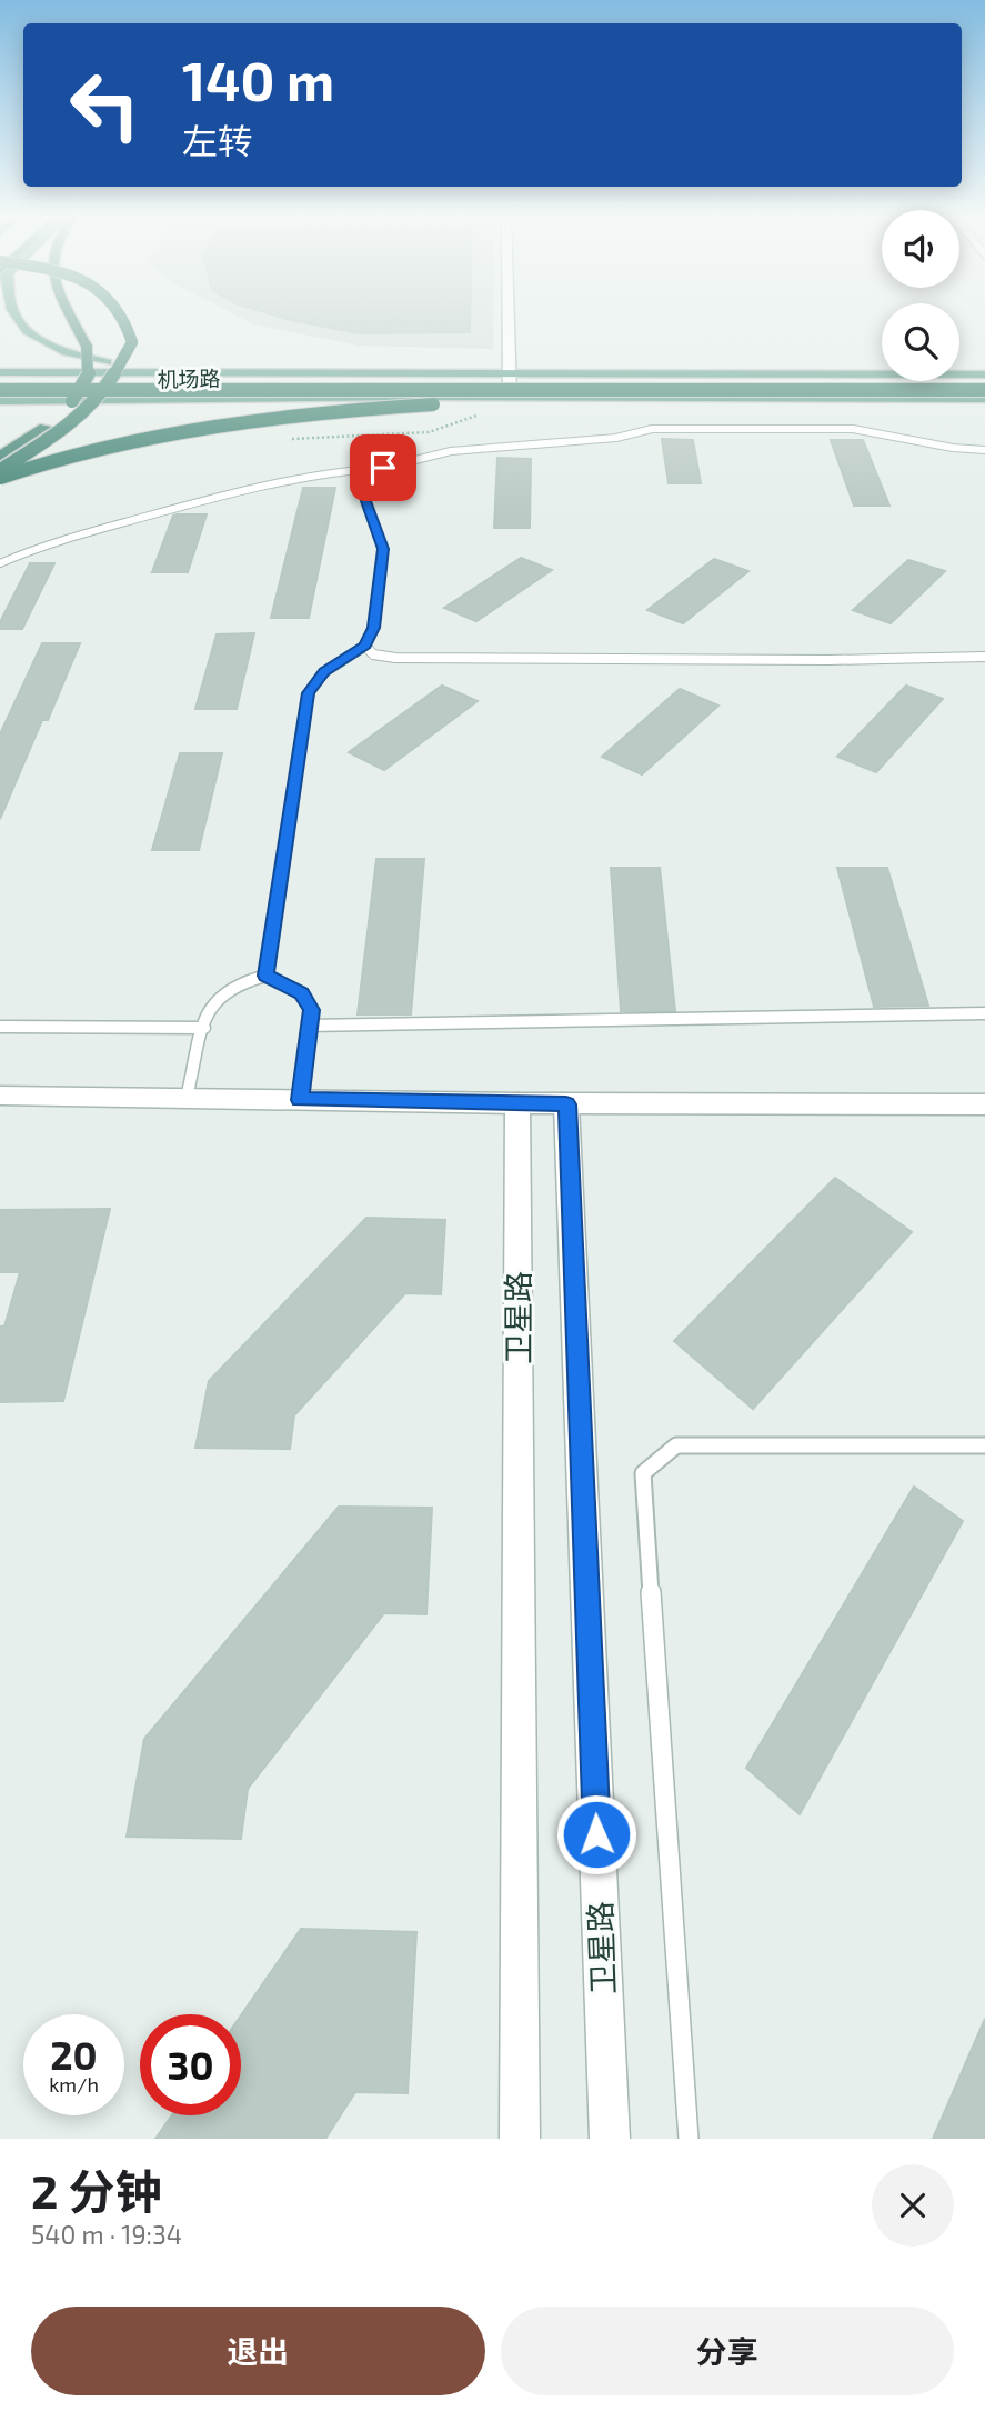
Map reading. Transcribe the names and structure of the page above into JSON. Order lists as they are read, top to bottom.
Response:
{
  "streets": {
    "main road": ["机场路"],
    "street": ["卫星路"]
  },
  "page": {
    "turn": ["140 m", "左转"],
    "speed": "20 km/h",
    "limit": "30",
    "heading": ["2 分钟", "540 m · 19:34"],
    "buttons": ["退出", "分享"]
  }
}
